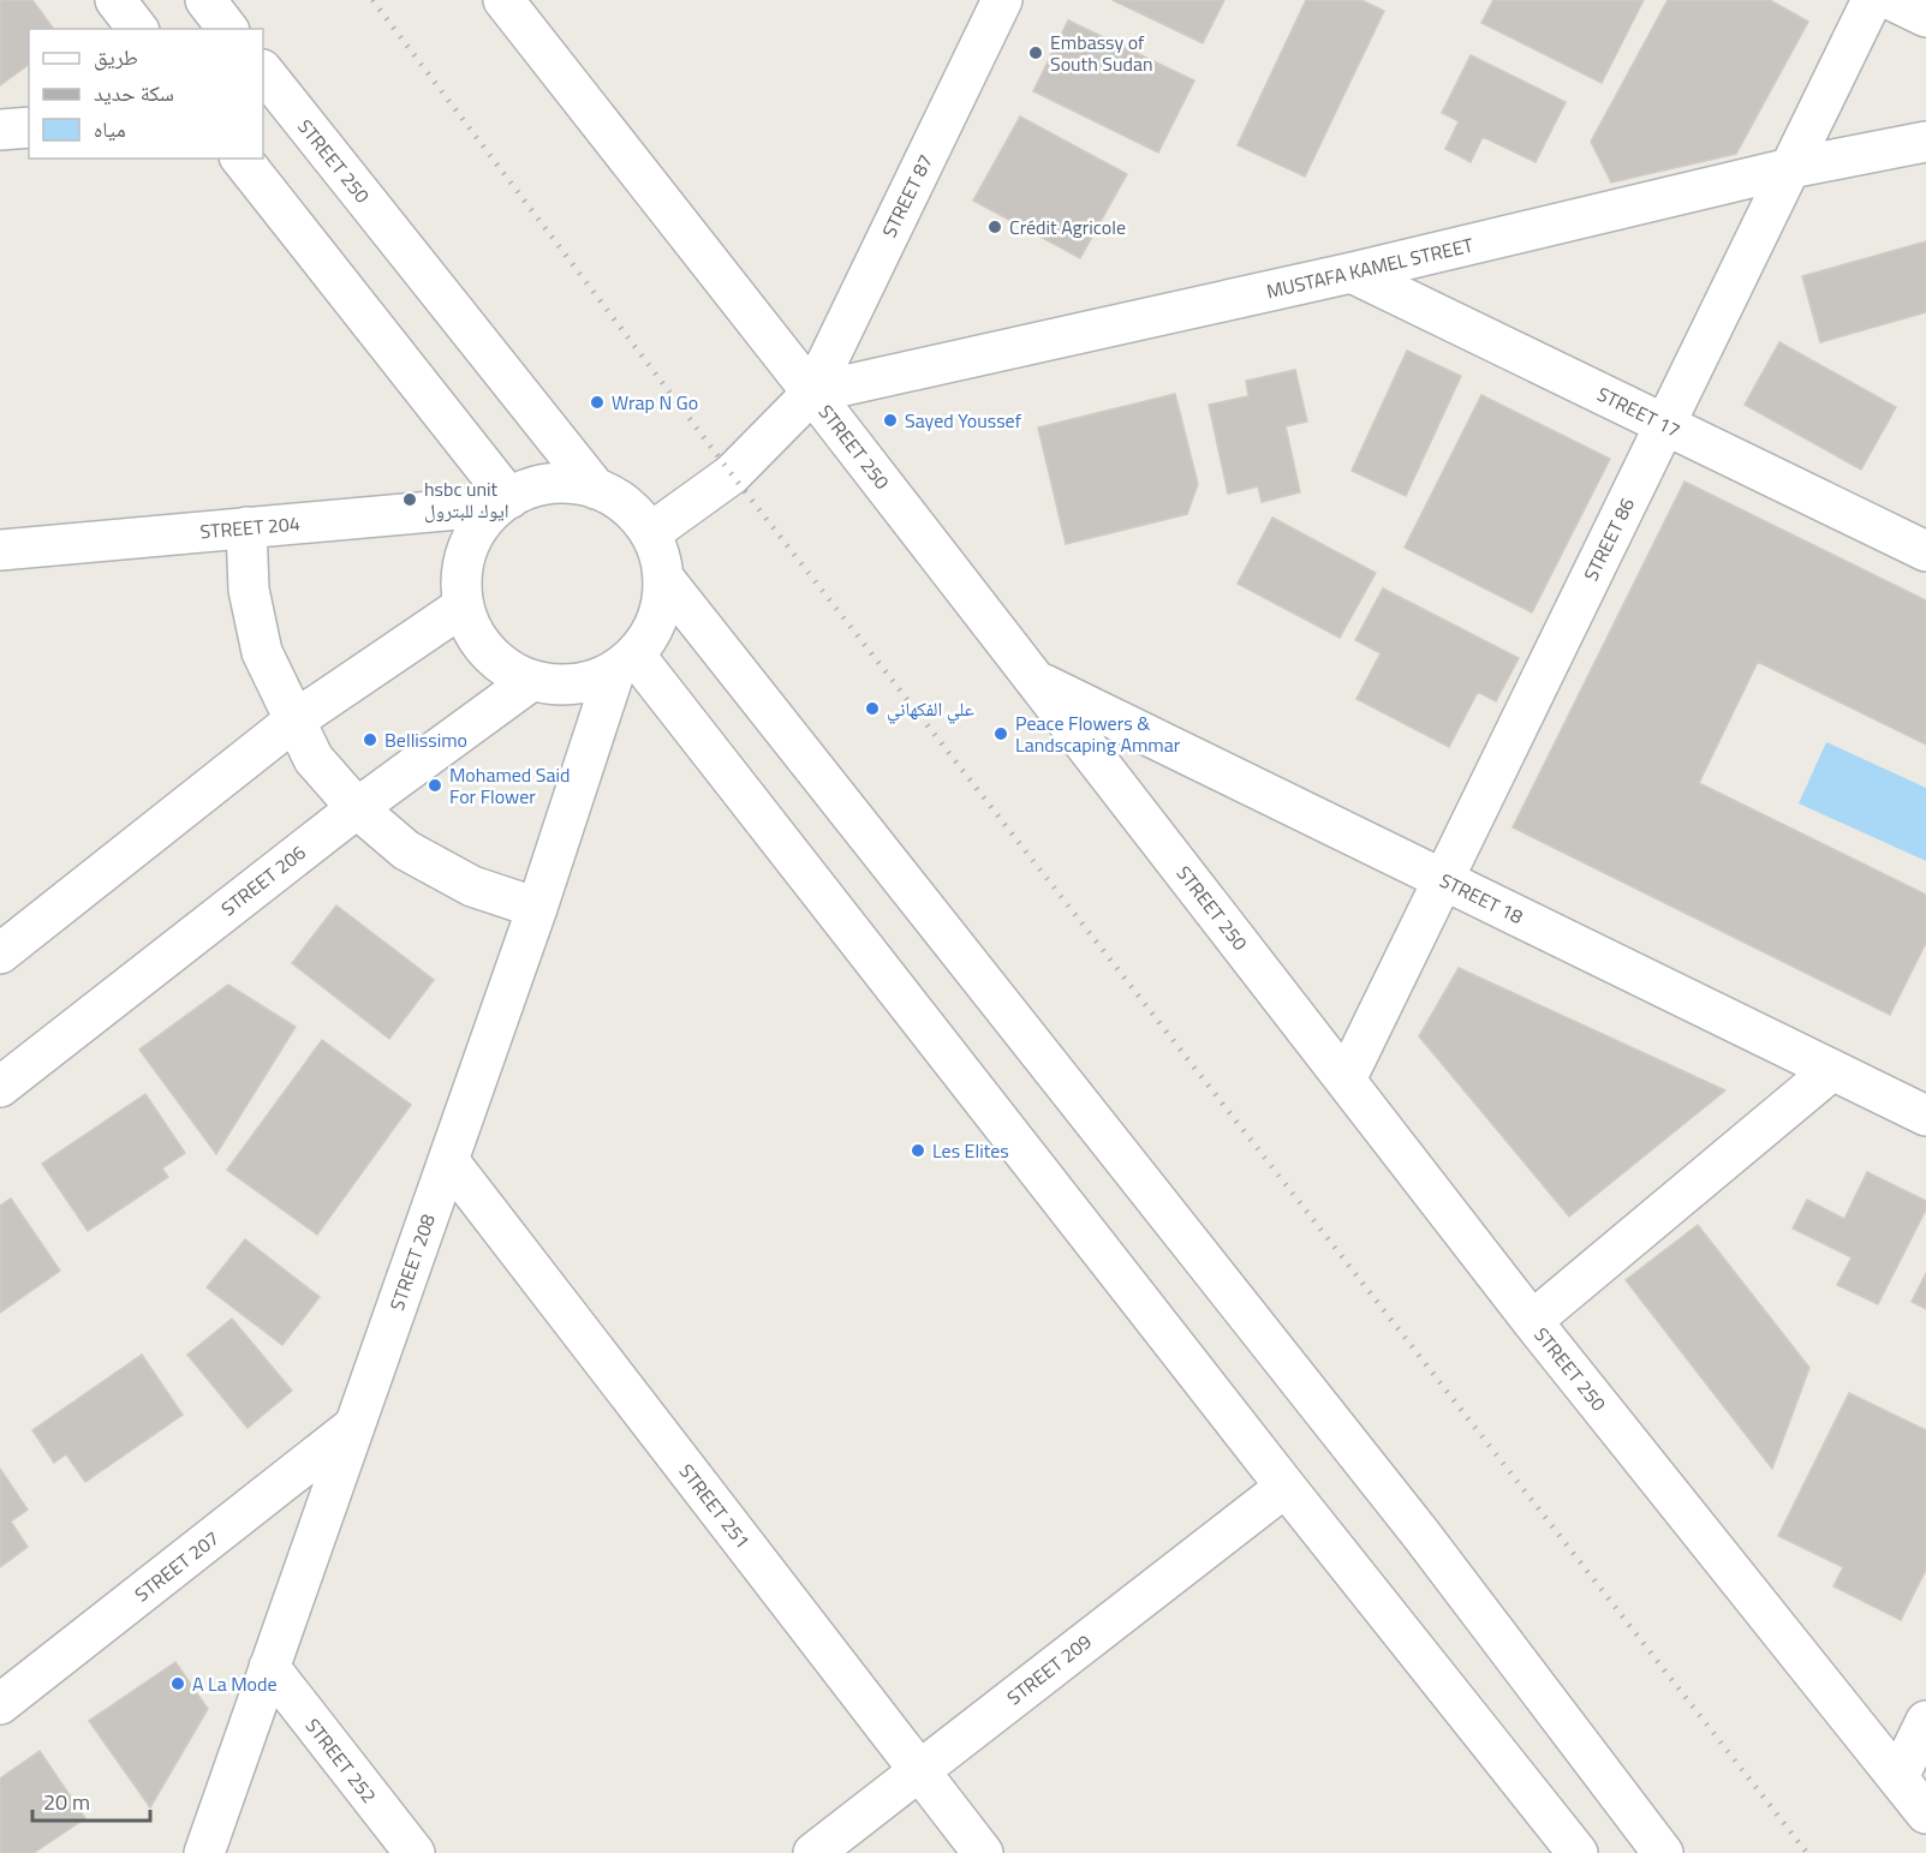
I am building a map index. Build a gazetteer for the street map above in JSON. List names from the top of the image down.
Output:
{
  "streets": {
    "street": [
      "STREET 250",
      "STREET 87",
      "MUSTAFA KAMEL STREET",
      "STREET 17",
      "STREET 204",
      "STREET 86",
      "STREET 206",
      "STREET 18",
      "STREET 208",
      "STREET 251",
      "STREET 207",
      "STREET 209",
      "STREET 252"
    ]
  },
  "crossings": [
    ["STREET 250", "STREET 87"],
    ["STREET 250", "MUSTAFA KAMEL STREET"],
    ["STREET 250", "STREET 204"],
    ["STREET 250", "STREET 86"],
    ["STREET 250", "STREET 206"],
    ["STREET 250", "STREET 18"],
    ["STREET 250", "STREET 208"],
    ["STREET 87", "MUSTAFA KAMEL STREET"],
    ["MUSTAFA KAMEL STREET", "STREET 17"],
    ["MUSTAFA KAMEL STREET", "STREET 86"],
    ["STREET 17", "STREET 86"],
    ["STREET 204", "STREET 206"],
    ["STREET 204", "STREET 208"],
    ["STREET 86", "STREET 18"],
    ["STREET 206", "STREET 208"],
    ["STREET 208", "STREET 251"],
    ["STREET 208", "STREET 207"],
    ["STREET 208", "STREET 252"],
    ["STREET 251", "STREET 209"]
  ],
  "places": [
    "Embassy of South Sudan",
    "Crédit Agricole",
    "Wrap N Go",
    "Sayed Youssef",
    "hsbc unit ايوك للبترول",
    "علي الفكهاني",
    "Peace Flowers & Landscaping Ammar",
    "Bellissimo",
    "Mohamed Said For Flower",
    "Les Elites",
    "A La Mode"
  ],
  "legend": ["طريق", "سكة حديد", "مياه"],
  "scale_bar": "20 m"
}
